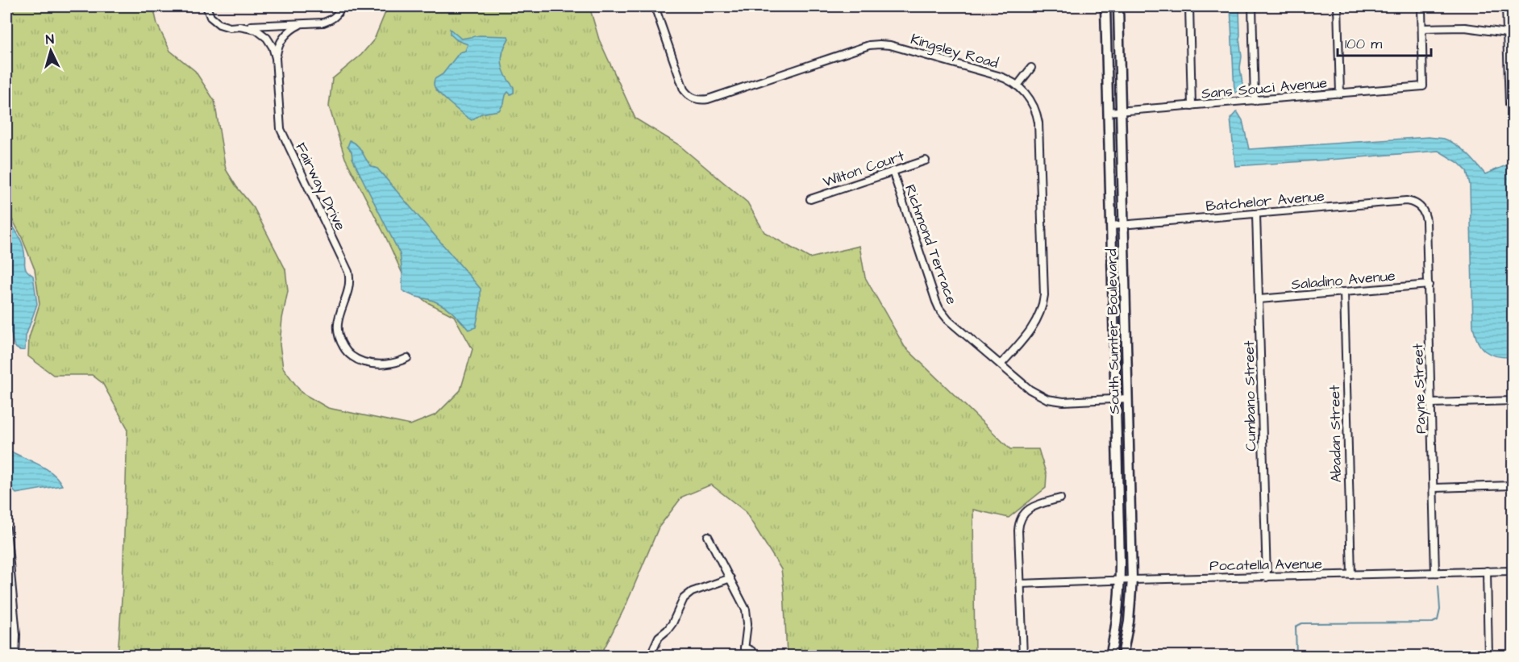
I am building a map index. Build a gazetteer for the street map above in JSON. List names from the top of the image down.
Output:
{
  "streets": {
    "main road": ["South Sumter Boulevard"],
    "street": [
      "Kingsley Road",
      "Sans Souci Avenue",
      "Wilton Court",
      "Fairway Drive",
      "Batchelor Avenue",
      "Richmond Terrace",
      "Saladino Avenue",
      "Payne Street",
      "Cumbano Street",
      "Abadan Street",
      "Pocatella Avenue"
    ]
  },
  "crossings": [
    ["Kingsley Road", "Richmond Terrace"],
    ["Sans Souci Avenue", "South Sumter Boulevard"],
    ["Wilton Court", "Richmond Terrace"],
    ["Batchelor Avenue", "South Sumter Boulevard"],
    ["Batchelor Avenue", "Payne Street"],
    ["Batchelor Avenue", "Cumbano Street"],
    ["Richmond Terrace", "South Sumter Boulevard"],
    ["Saladino Avenue", "Payne Street"],
    ["Saladino Avenue", "Cumbano Street"],
    ["Saladino Avenue", "Abadan Street"],
    ["South Sumter Boulevard", "Pocatella Avenue"],
    ["Payne Street", "Pocatella Avenue"],
    ["Cumbano Street", "Pocatella Avenue"],
    ["Abadan Street", "Pocatella Avenue"]
  ],
  "scale_bar": "100 m",
  "north": "top"
}
